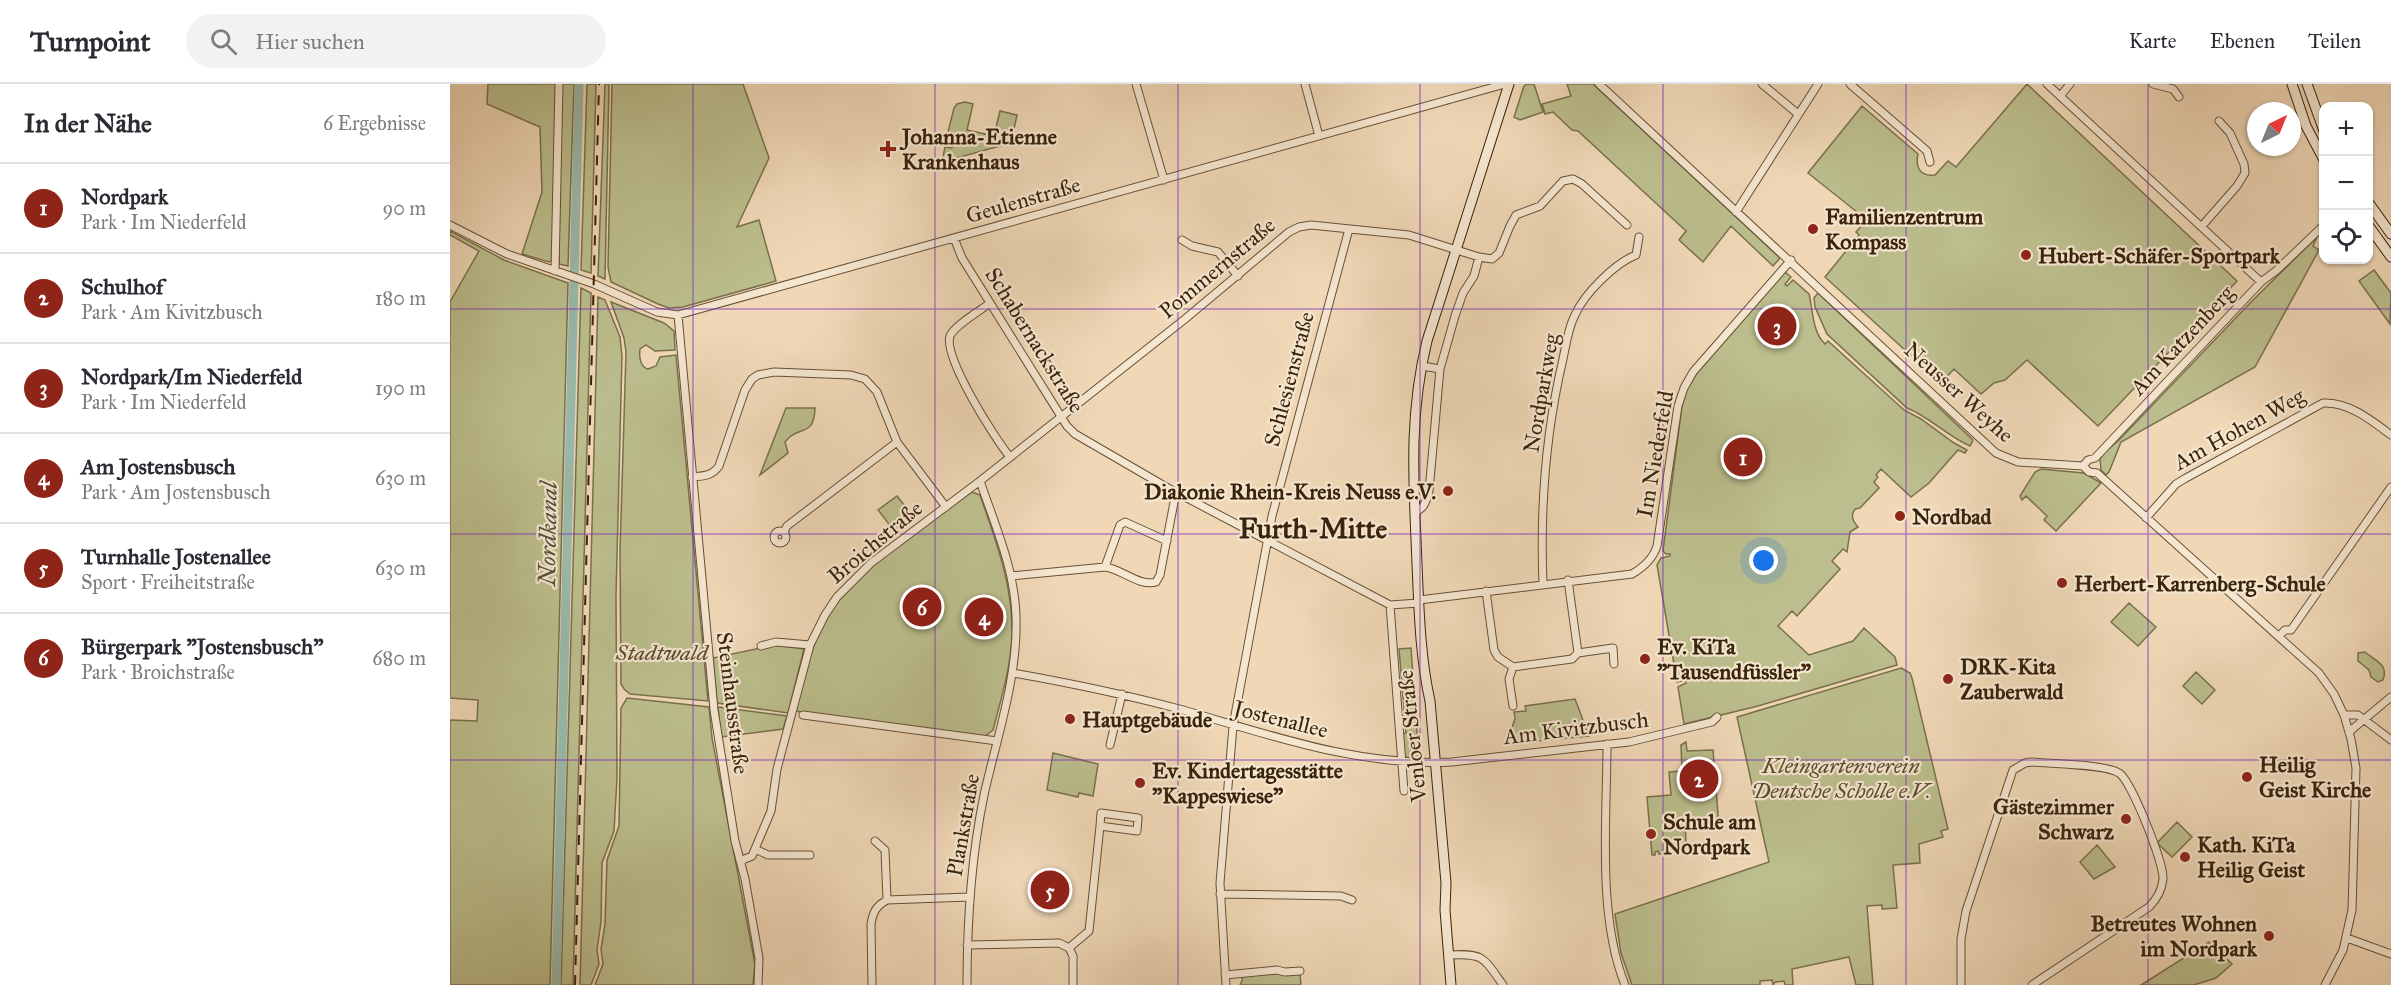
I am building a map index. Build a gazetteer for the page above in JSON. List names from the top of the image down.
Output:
{
  "streets": {
    "main road": ["Venloer Straße"],
    "street": [
      "Geulenstraße",
      "Pommernstraße",
      "Schabernackstraße",
      "Am Katzenberg",
      "Schlesienstraße",
      "Neusser Weyhe",
      "Nordparkweg",
      "Am Hohen Weg",
      "Im Niederfeld",
      "Broichstraße",
      "Steinhausstraße",
      "Jostenallee",
      "Am Kivitzbusch",
      "Plankstraße"
    ]
  },
  "crossings": [
    ["Geulenstraße", "Schabernackstraße"],
    ["Geulenstraße", "Steinhausstraße"],
    ["Geulenstraße", "Venloer Straße"],
    ["Pommernstraße", "Schabernackstraße"],
    ["Pommernstraße", "Schlesienstraße"],
    ["Pommernstraße", "Broichstraße"],
    ["Pommernstraße", "Venloer Straße"],
    ["Schabernackstraße", "Schlesienstraße"],
    ["Schabernackstraße", "Broichstraße"],
    ["Schabernackstraße", "Venloer Straße"],
    ["Am Katzenberg", "Neusser Weyhe"],
    ["Schlesienstraße", "Jostenallee"],
    ["Neusser Weyhe", "Am Hohen Weg"],
    ["Neusser Weyhe", "Im Niederfeld"],
    ["Broichstraße", "Steinhausstraße"],
    ["Broichstraße", "Plankstraße"],
    ["Jostenallee", "Am Kivitzbusch"],
    ["Jostenallee", "Venloer Straße"],
    ["Jostenallee", "Plankstraße"],
    ["Am Kivitzbusch", "Venloer Straße"]
  ],
  "districts": ["Furth-Mitte"],
  "water": ["Nordkanal"],
  "parks": ["Stadtwald", "Kleingartenverein Deutsche Scholle e.V."],
  "places": {
    "health": ["Johanna-Etienne Krankenhaus"],
    "other": [
      "Familienzentrum Kompass",
      "Hubert-Schäfer-Sportpark",
      "Diakonie Rhein-Kreis Neuss e.V.",
      "Nordbad",
      "Herbert-Karrenberg-Schule",
      "Ev. KiTa \"Tausendfüssler\"",
      "DRK-Kita Zauberwald",
      "Hauptgebäude",
      "Heilig Geist Kirche",
      "Ev. Kindertagesstätte \"Kappeswiese\"",
      "Gästezimmer Schwarz",
      "Schule am Nordpark",
      "Kath. KiTa Heilig Geist",
      "Betreutes Wohnen im Nordpark"
    ]
  },
  "north": "top right",
  "page": {
    "header": "Turnpoint",
    "search": "Hier suchen",
    "nav": ["Karte", "Ebenen", "Teilen"],
    "heading": ["In der Nähe", "6 Ergebnisse"],
    "map_buttons": ["+", "−"],
    "list": [
      {
        "mark": "1",
        "name": "Nordpark",
        "note": "Park · Im Niederfeld",
        "value": "90 m"
      },
      {
        "mark": "2",
        "name": "Schulhof",
        "note": "Park · Am Kivitzbusch",
        "value": "180 m"
      },
      {
        "mark": "3",
        "name": "Nordpark/Im Niederfeld",
        "note": "Park · Im Niederfeld",
        "value": "190 m"
      },
      {
        "mark": "4",
        "name": "Am Jostensbusch",
        "note": "Park · Am Jostensbusch",
        "value": "630 m"
      },
      {
        "mark": "5",
        "name": "Turnhalle Jostenallee",
        "note": "Sport · Freiheitstraße",
        "value": "630 m"
      },
      {
        "mark": "6",
        "name": "Bürgerpark \"Jostensbusch\"",
        "note": "Park · Broichstraße",
        "value": "680 m"
      }
    ],
    "pins": [
      "3",
      "1",
      "6",
      "4",
      "2",
      "5"
    ]
  }
}
